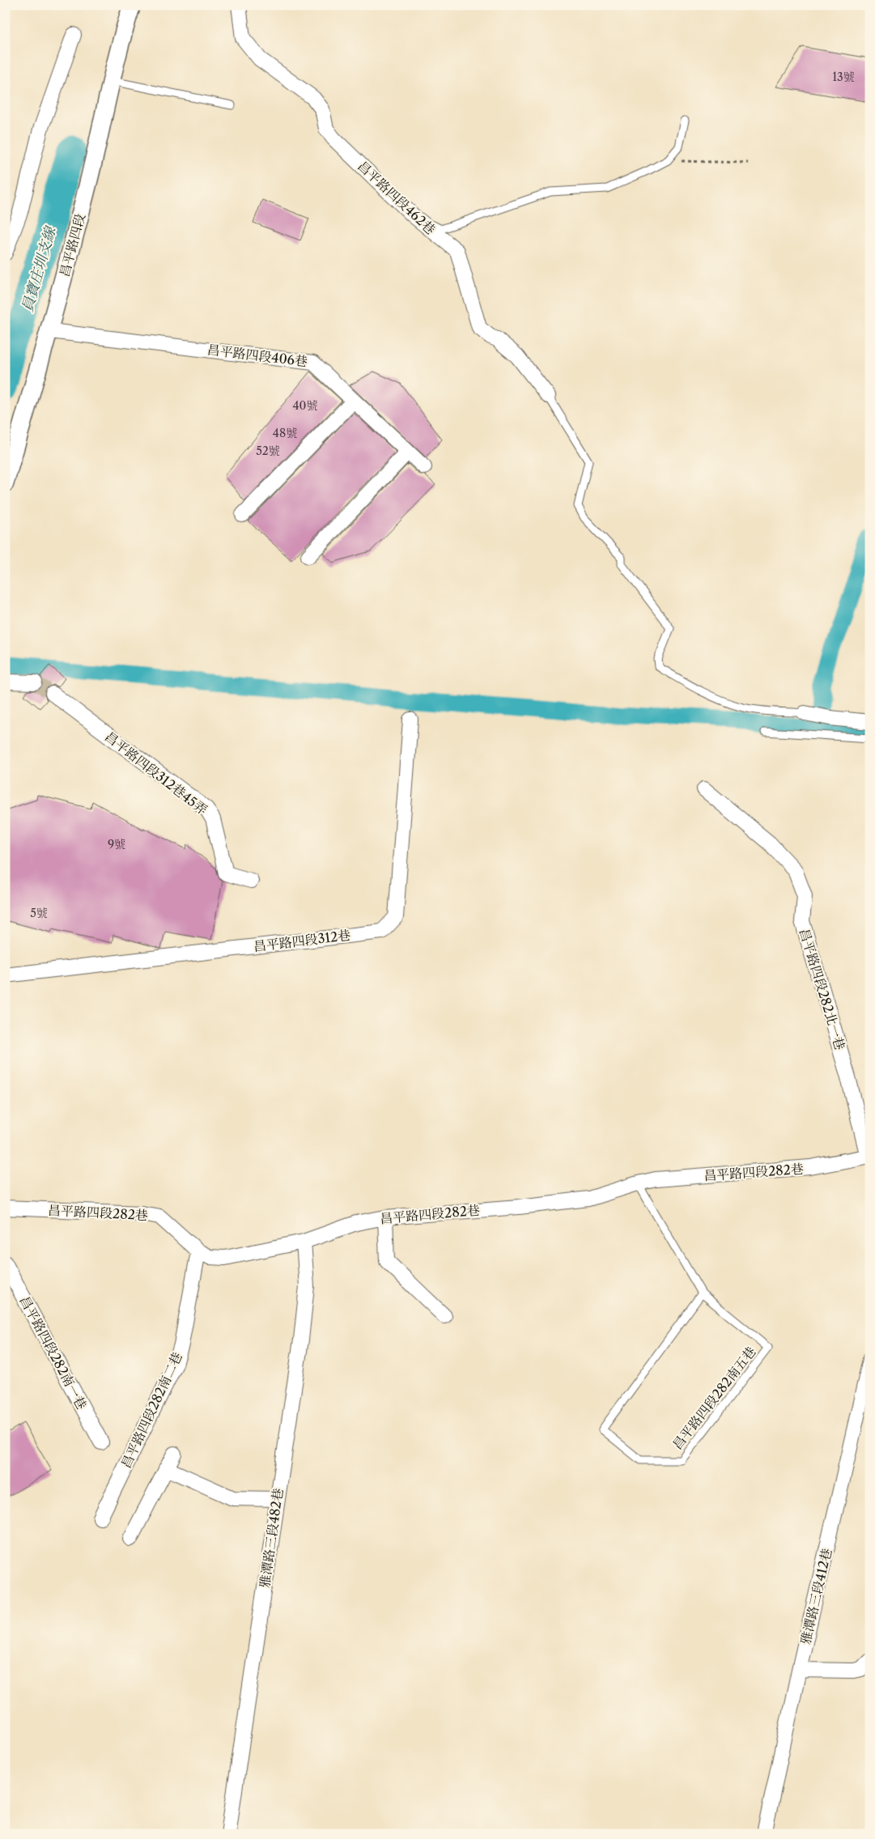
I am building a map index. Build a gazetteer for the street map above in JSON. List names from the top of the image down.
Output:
{
  "streets": {
    "street": [
      "昌平路四段462巷",
      "昌平路四段",
      "昌平路四段406巷",
      "昌平路四段312巷45弄",
      "昌平路四段312巷",
      "昌平路四段282北一巷",
      "昌平路四段282巷",
      "昌平路四段282南一巷",
      "昌平路四段282南二巷",
      "雅潭路三段482巷",
      "雅潭路三段412巷"
    ],
    "lane": ["昌平路四段282南五巷"]
  },
  "crossings": [
    ["昌平路四段", "昌平路四段406巷"],
    ["昌平路四段282北一巷", "昌平路四段282巷"],
    ["昌平路四段282巷", "昌平路四段282南五巷"],
    ["昌平路四段282巷", "昌平路四段282南二巷"],
    ["昌平路四段282巷", "雅潭路三段482巷"]
  ],
  "water": ["員寶庄圳支線"],
  "house_numbers": [
    "13號",
    "40號",
    "48號",
    "52號",
    "9號",
    "5號"
  ]
}
